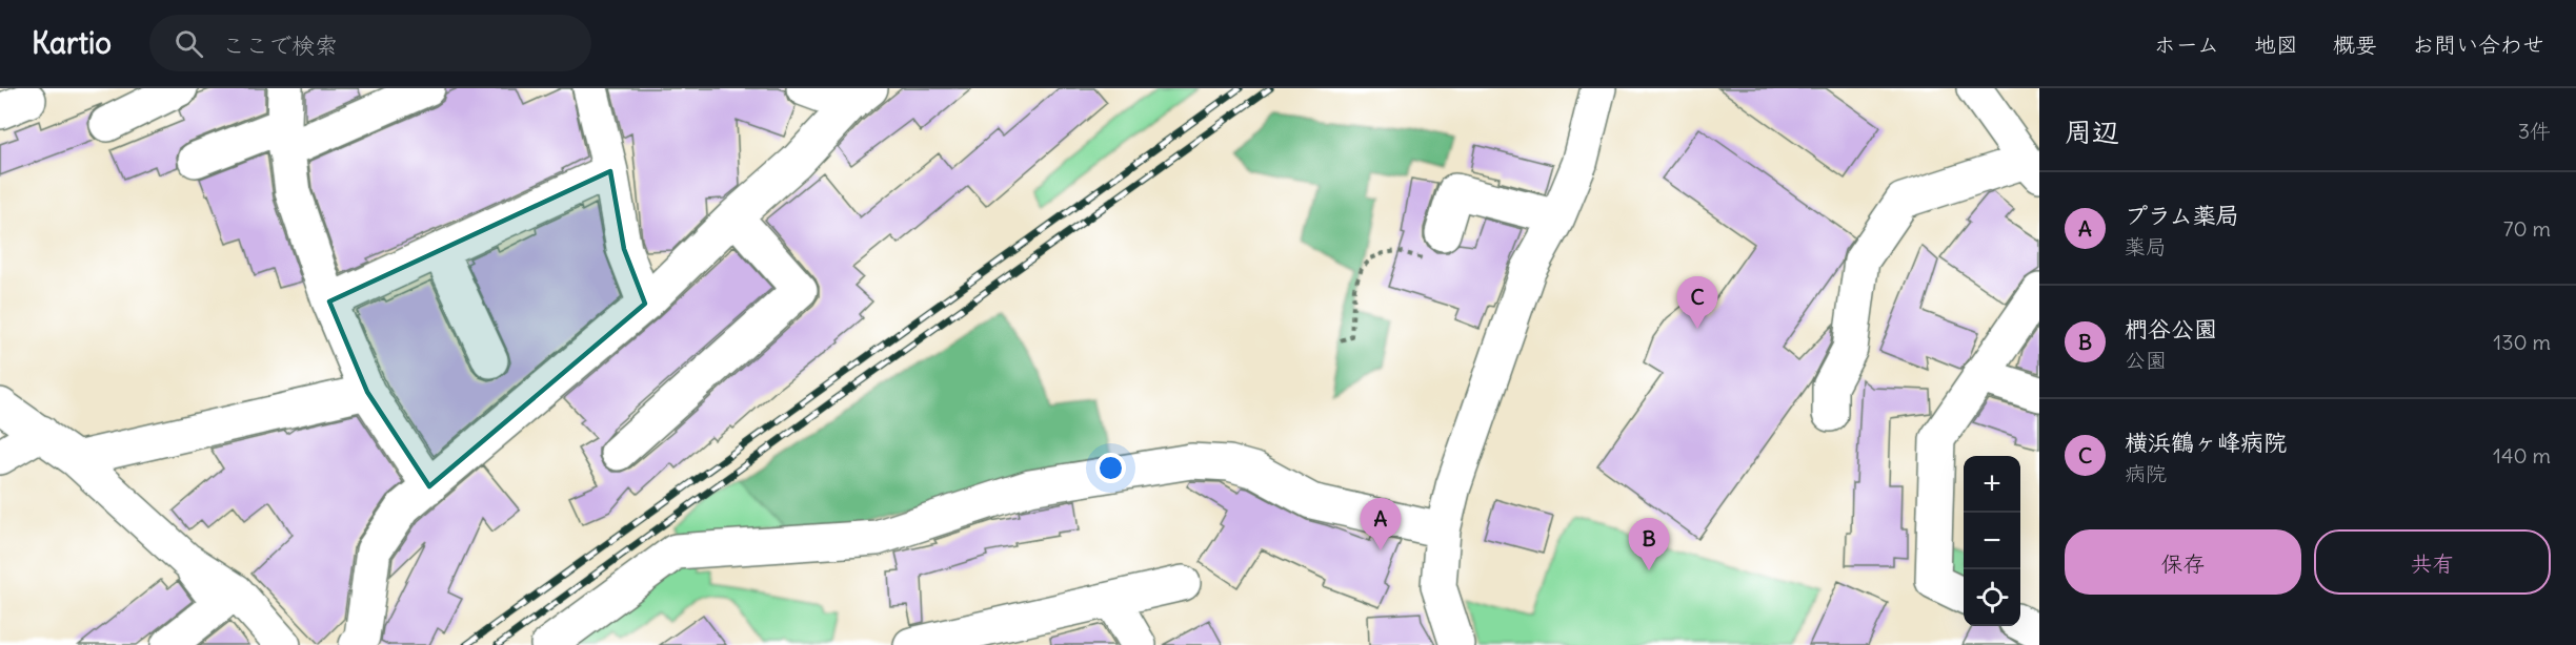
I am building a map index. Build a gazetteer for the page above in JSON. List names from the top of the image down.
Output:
{
  "page": {
    "header": "Kartio",
    "search": "ここで検索",
    "nav": [
      "ホーム",
      "地図",
      "概要",
      "お問い合わせ"
    ],
    "heading": ["周辺", "3件"],
    "list": [
      {
        "mark": "A",
        "name": "プラム薬局",
        "note": "薬局",
        "value": "70 m"
      },
      {
        "mark": "B",
        "name": "椚谷公園",
        "note": "公園",
        "value": "130 m"
      },
      {
        "mark": "C",
        "name": "横浜鶴ヶ峰病院",
        "note": "病院",
        "value": "140 m"
      }
    ],
    "pins": ["C", "A", "B"],
    "map_buttons": ["+", "−"],
    "buttons": ["保存", "共有"]
  }
}
